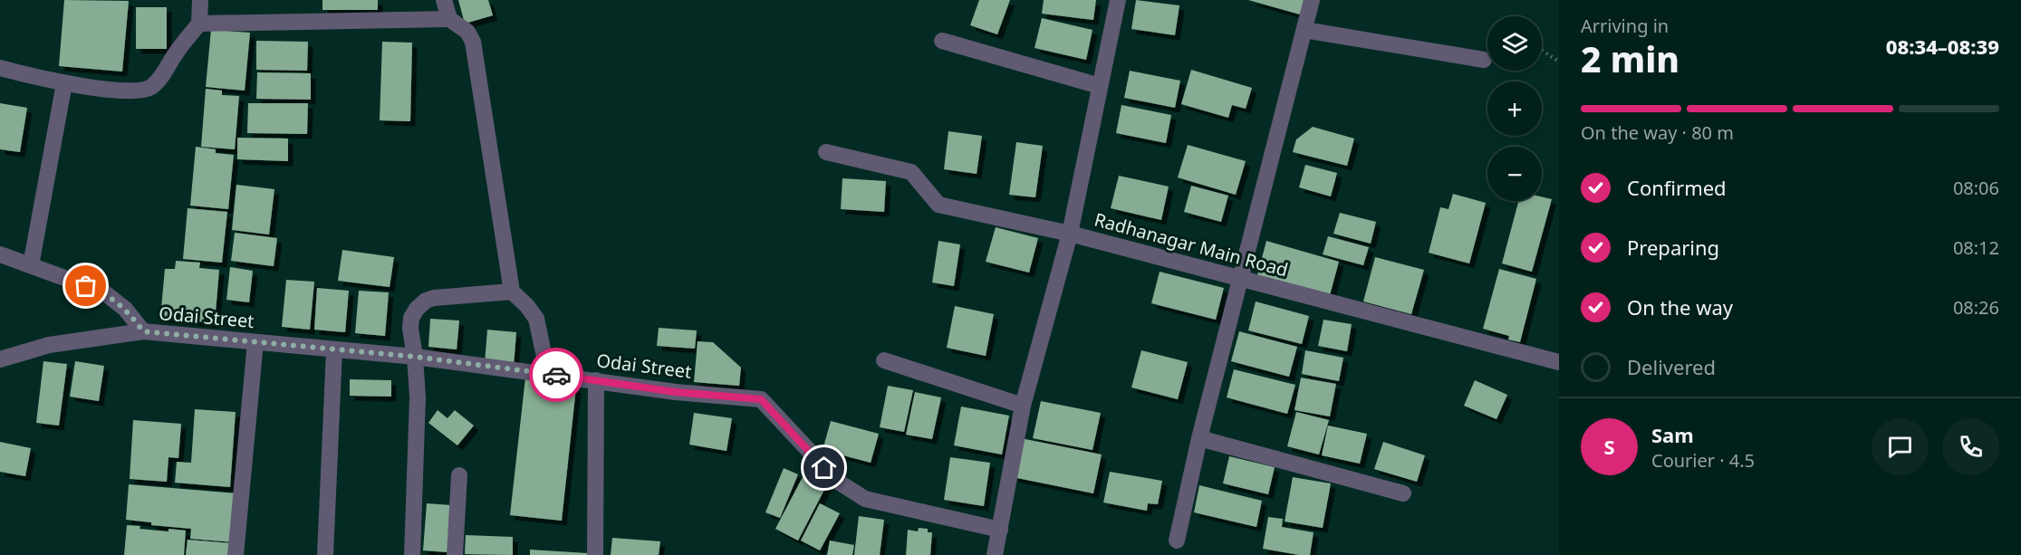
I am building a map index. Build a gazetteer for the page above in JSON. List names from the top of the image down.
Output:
{
  "streets": {
    "street": ["Radhanagar Main Road", "Odai Street"]
  },
  "crossings": [
    ["Radhanagar Main Road", "Odai Street"]
  ],
  "page": {
    "heading": ["2 min", "Arriving in", "08:34–08:39"],
    "panel": ["Sam", "Courier · 4.5"],
    "map_buttons": ["+", "−"],
    "bar": "On the way · 80 m",
    "list": [
      ["Confirmed", "08:06"],
      ["Preparing", "08:12"],
      ["On the way", "08:26"],
      "Delivered"
    ],
    "round": "S"
  }
}
